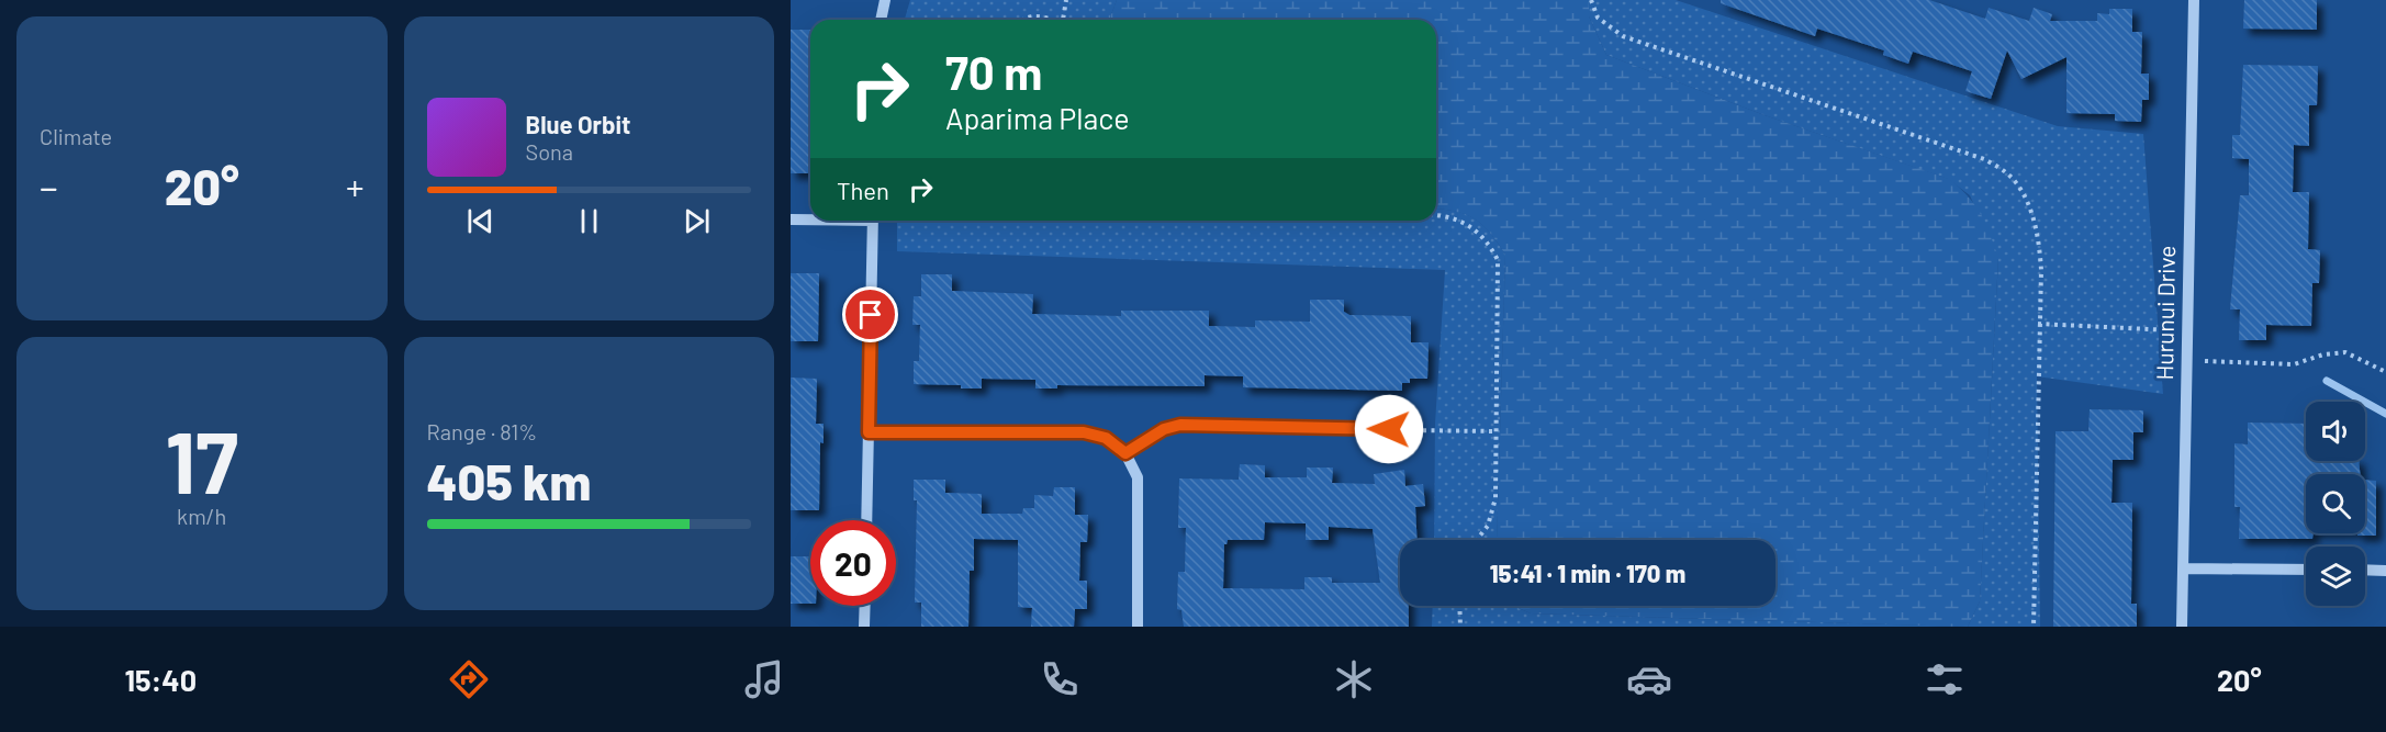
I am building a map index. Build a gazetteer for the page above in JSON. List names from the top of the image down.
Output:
{
  "streets": {
    "street": ["Hurunui Drive"]
  },
  "page": {
    "tile": [
      "Climate",
      ["17", "km/h"],
      ["Range · 81%", "405 km"]
    ],
    "turn": ["70 m", "Aparima Place"],
    "song": ["Blue Orbit", "Sona"],
    "then": "Then",
    "heat": ["−", "20°", "+"],
    "limit": "20",
    "trip": "15:41 · 1 min · 170 m",
    "tabs": ["15:40", "20°"]
  }
}
